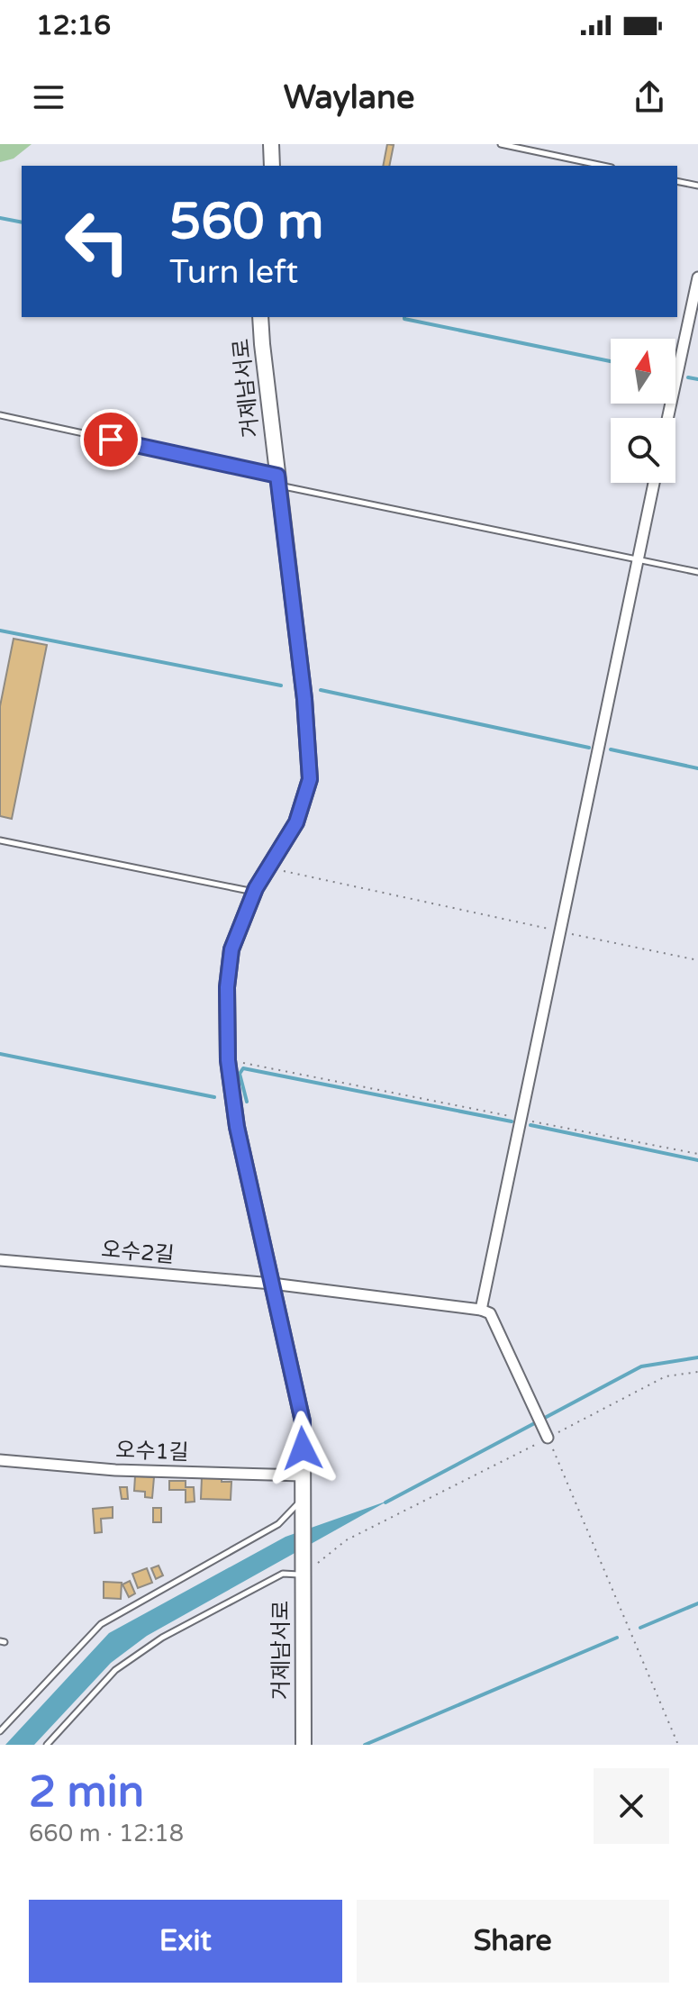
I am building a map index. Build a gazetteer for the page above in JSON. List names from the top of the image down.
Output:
{
  "streets": {
    "main road": ["거제남서로"],
    "street": ["오수2길", "오수1길"]
  },
  "crossings": [
    ["거제남서로", "오수2길"],
    ["거제남서로", "오수1길"]
  ],
  "north": "top",
  "page": {
    "status": "12:16",
    "header": "Waylane",
    "turn": ["560 m", "Turn left"],
    "heading": ["2 min", "660 m · 12:18"],
    "buttons": ["Exit", "Share"]
  }
}
